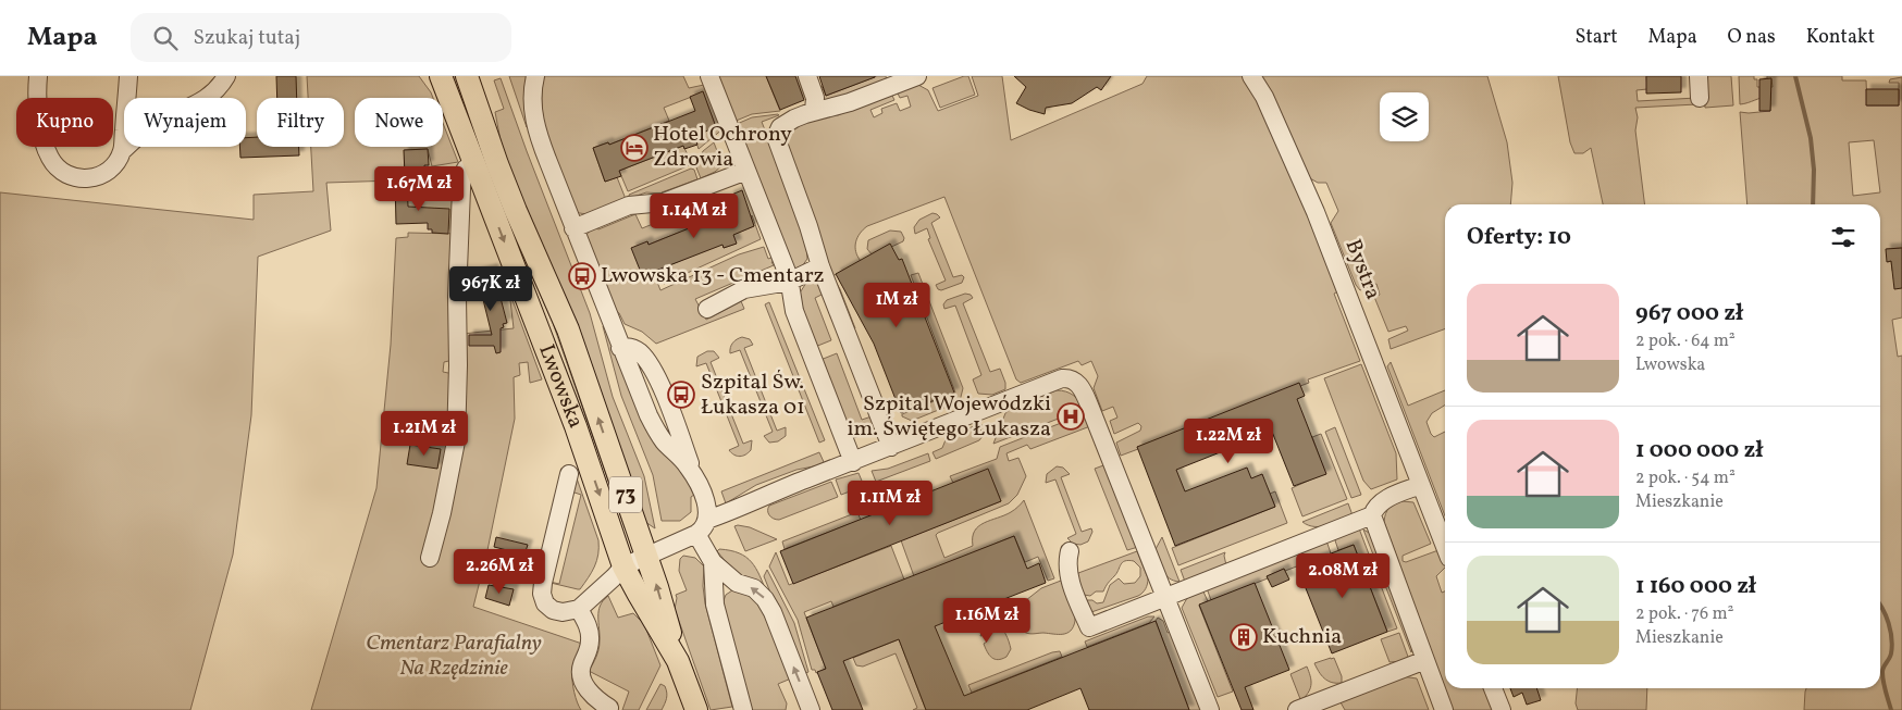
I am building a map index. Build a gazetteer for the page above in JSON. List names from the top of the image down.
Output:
{
  "streets": {
    "main road": ["Lwowska", "73"],
    "street": ["Bystra"]
  },
  "parks": ["Cmentarz Parafialny Na Rzędzinie"],
  "places": {
    "hotel": ["Hotel Ochrony Zdrowia"],
    "bus stop": ["Lwowska 13 - Cmentarz", "Szpital Św. Łukasza 01"],
    "hospital": ["Szpital Wojewódzki im. Świętego Łukasza"],
    "building": ["Kuchnia"]
  },
  "page": {
    "header": "Mapa",
    "search": "Szukaj tutaj",
    "nav": [
      "Start",
      "Mapa",
      "O nas",
      "Kontakt"
    ],
    "chip": [
      "Kupno",
      "Wynajem",
      "Filtry",
      "Nowe"
    ],
    "price": [
      "1.67M zł",
      "1.14M zł",
      "967K zł",
      "1M zł",
      "1.21M zł",
      "1.22M zł",
      "1.11M zł",
      "2.26M zł",
      "2.08M zł",
      "1.16M zł"
    ],
    "heading": "Oferty: 10",
    "list": [
      {
        "name": "967 000 zł",
        "note": "2 pok. · 64 m² · Lwowska"
      },
      {
        "name": "1 000 000 zł",
        "note": "2 pok. · 54 m² · Mieszkanie"
      },
      {
        "name": "1 160 000 zł",
        "note": "2 pok. · 76 m² · Mieszkanie"
      }
    ]
  }
}
